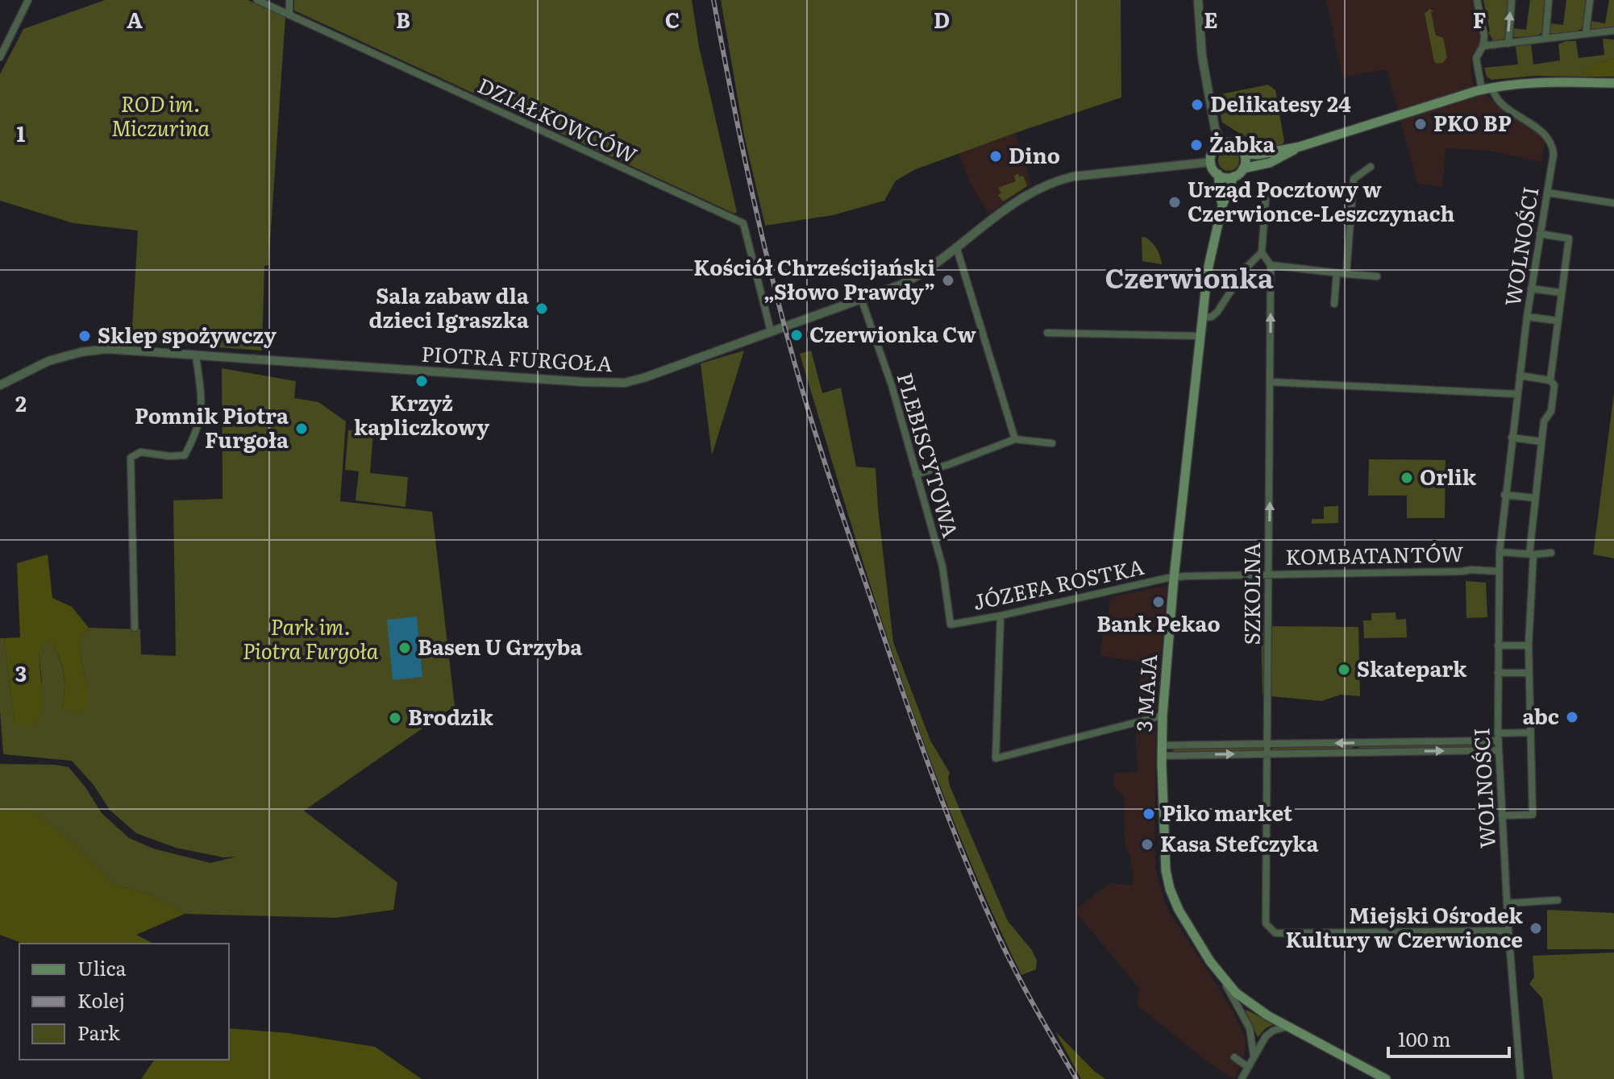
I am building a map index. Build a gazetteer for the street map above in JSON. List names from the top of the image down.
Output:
{
  "streets": {
    "main road": ["3 MAJA"],
    "street": [
      "DZIAŁKOWCÓW",
      "WOLNOŚCI",
      "PIOTRA FURGOŁA",
      "PLEBISCYTOWA",
      "KOMBATANTÓW",
      "JÓZEFA ROSTKA",
      "SZKOLNA"
    ]
  },
  "crossings": [
    ["DZIAŁKOWCÓW", "PIOTRA FURGOŁA"],
    ["WOLNOŚCI", "KOMBATANTÓW"],
    ["WOLNOŚCI", "SZKOLNA"],
    ["PIOTRA FURGOŁA", "PLEBISCYTOWA"],
    ["PIOTRA FURGOŁA", "3 MAJA"],
    ["PLEBISCYTOWA", "JÓZEFA ROSTKA"],
    ["KOMBATANTÓW", "JÓZEFA ROSTKA"],
    ["KOMBATANTÓW", "SZKOLNA"],
    ["KOMBATANTÓW", "3 MAJA"],
    ["JÓZEFA ROSTKA", "3 MAJA"]
  ],
  "districts": ["Czerwionka"],
  "parks": ["ROD im. Miczurina", "Park im. Piotra Furgoła"],
  "places": [
    "Delikatesy 24",
    "PKO BP",
    "Żabka",
    "Dino",
    "Urząd Pocztowy w Czerwionce-Leszczynach",
    "Kościół Chrześcijański „Słowo Prawdy”",
    "Sala zabaw dla dzieci Igraszka",
    "Czerwionka Cw",
    "Sklep spożywczy",
    "Krzyż kapliczkowy",
    "Pomnik Piotra Furgoła",
    "Orlik",
    "Bank Pekao",
    "Basen U Grzyba",
    "Skatepark",
    "abc",
    "Brodzik",
    "Piko market",
    "Kasa Stefczyka",
    "Miejski Ośrodek Kultury w Czerwionce"
  ],
  "legend": ["Ulica", "Kolej", "Park"],
  "scale_bar": "100 m",
  "grid": {
    "columns": [
      "A",
      "B",
      "C",
      "D",
      "E",
      "F"
    ],
    "rows": ["1", "2", "3"]
  }
}
